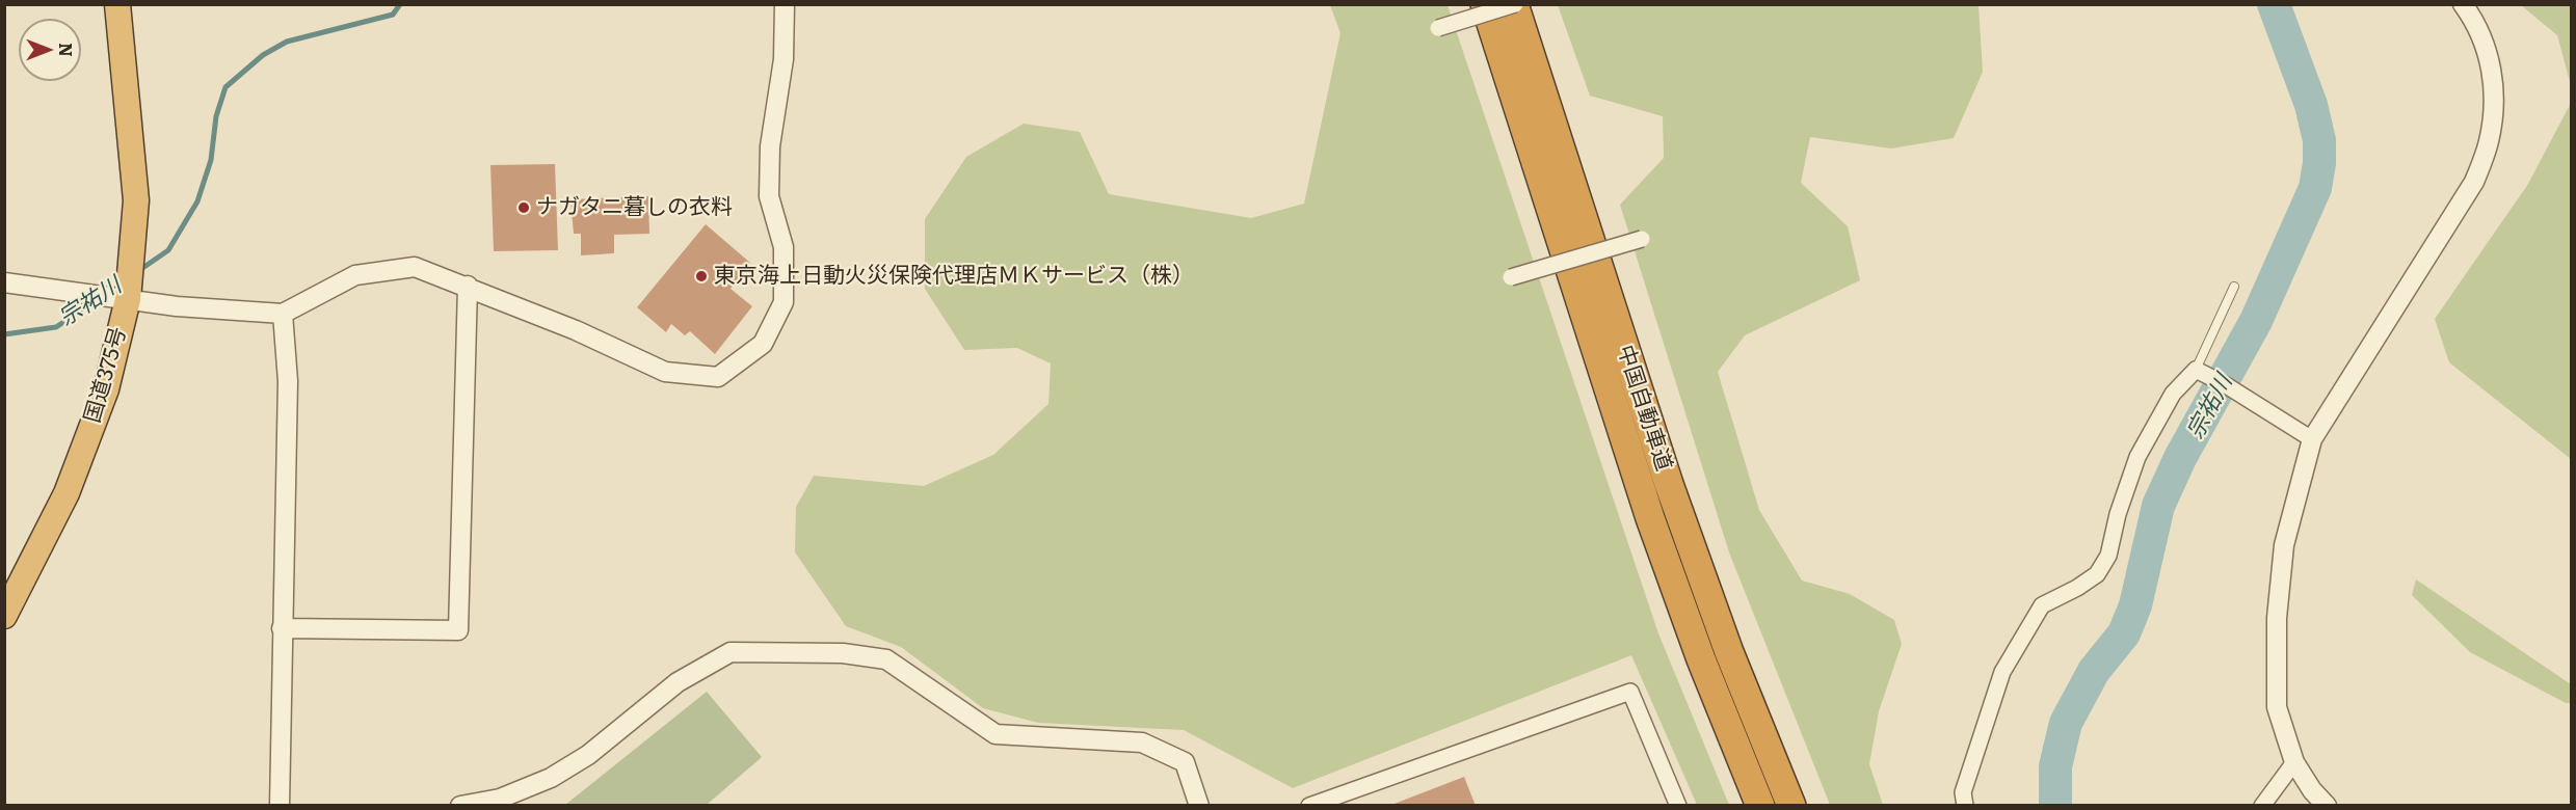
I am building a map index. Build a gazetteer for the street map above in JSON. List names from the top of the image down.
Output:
{
  "streets": {
    "highway": ["国道375号", "中国自動車道"]
  },
  "water": ["宗祐川"],
  "places": ["ナガタニ暮しの衣料", "東京海上日動火災保険代理店ＭＫサービス（株）"],
  "north": "right"
}
